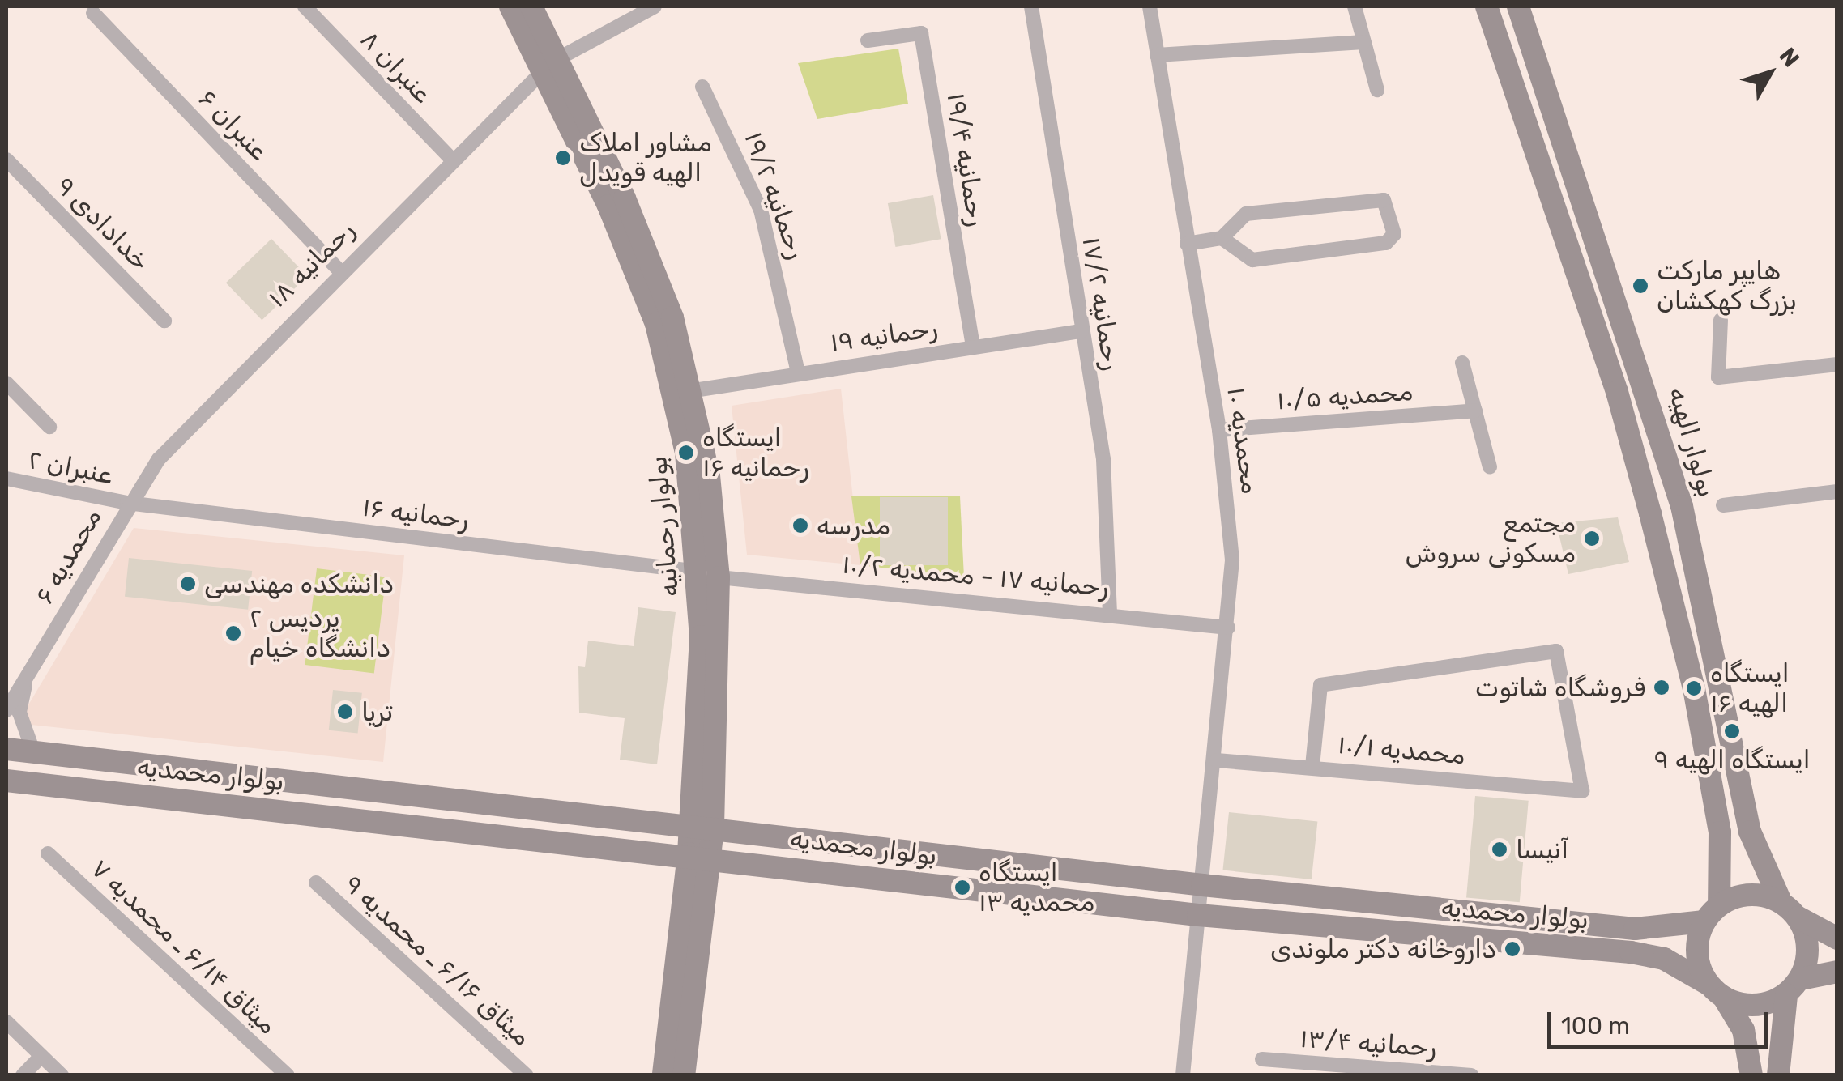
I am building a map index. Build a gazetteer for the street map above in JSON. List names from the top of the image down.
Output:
{
  "streets": {
    "main road": ["بولوار الهیه", "بولوار رحمانیه", "بولوار محمدیه"],
    "street": [
      "عنبران ۸",
      "عنبران ۶",
      "رحمانیه ۱۹/۴",
      "رحمانیه ۱۹/۲",
      "خدادادی ۹",
      "رحمانیه ۱۸",
      "رحمانیه ۱۷/۲",
      "رحمانیه ۱۹",
      "محمدیه ۱۰/۵",
      "محمدیه ۱۰",
      "عنبران ۲",
      "رحمانیه ۱۶",
      "محمدیه ۶",
      "رحمانیه ۱۷ - محمدیه ۱۰/۲",
      "محمدیه ۱۰/۱",
      "میثاق ۶/۱۴ ـ محمدیه ۷",
      "میثاق ۶/۱۶ ـ محمدیه ۹",
      "رحمانیه ۱۳/۴"
    ]
  },
  "crossings": [
    ["عنبران ۸", "رحمانیه ۱۸"],
    ["عنبران ۶", "رحمانیه ۱۸"],
    ["رحمانیه ۱۹/۴", "رحمانیه ۱۹"],
    ["رحمانیه ۱۹/۲", "رحمانیه ۱۹"],
    ["رحمانیه ۱۸", "عنبران ۲"],
    ["رحمانیه ۱۸", "رحمانیه ۱۶"],
    ["رحمانیه ۱۸", "بولوار رحمانیه"],
    ["رحمانیه ۱۸", "محمدیه ۶"],
    ["رحمانیه ۱۷/۲", "رحمانیه ۱۹"],
    ["رحمانیه ۱۷/۲", "رحمانیه ۱۷ - محمدیه ۱۰/۲"],
    ["رحمانیه ۱۹", "بولوار رحمانیه"],
    ["محمدیه ۱۰/۵", "محمدیه ۱۰"],
    ["محمدیه ۱۰", "رحمانیه ۱۷ - محمدیه ۱۰/۲"],
    ["محمدیه ۱۰", "محمدیه ۱۰/۱"],
    ["محمدیه ۱۰", "بولوار محمدیه"],
    ["بولوار الهیه", "بولوار محمدیه"],
    ["عنبران ۲", "رحمانیه ۱۶"],
    ["عنبران ۲", "محمدیه ۶"],
    ["رحمانیه ۱۶", "بولوار رحمانیه"],
    ["رحمانیه ۱۶", "محمدیه ۶"],
    ["رحمانیه ۱۶", "رحمانیه ۱۷ - محمدیه ۱۰/۲"],
    ["بولوار رحمانیه", "رحمانیه ۱۷ - محمدیه ۱۰/۲"],
    ["بولوار رحمانیه", "بولوار محمدیه"],
    ["محمدیه ۶", "بولوار محمدیه"]
  ],
  "places": [
    "مشاور املاک الهیه قویدل",
    "هایپر مارکت بزرگ کهکشان",
    "ایستگاه رحمانیه ۱۶",
    "مدرسه",
    "مجتمع مسکونی سروش",
    "دانشکده مهندسی",
    "پردیس ۲ دانشگاه خیام",
    "فروشگاه شاتوت",
    "ایستگاه الهیه ۱۶",
    "تریا",
    "ایستگاه الهیه ۹",
    "آنیسا",
    "ایستگاه محمدیه ۱۳",
    "داروخانه دکتر ملوندی"
  ],
  "scale_bar": "100 m",
  "north": "top right"
}
